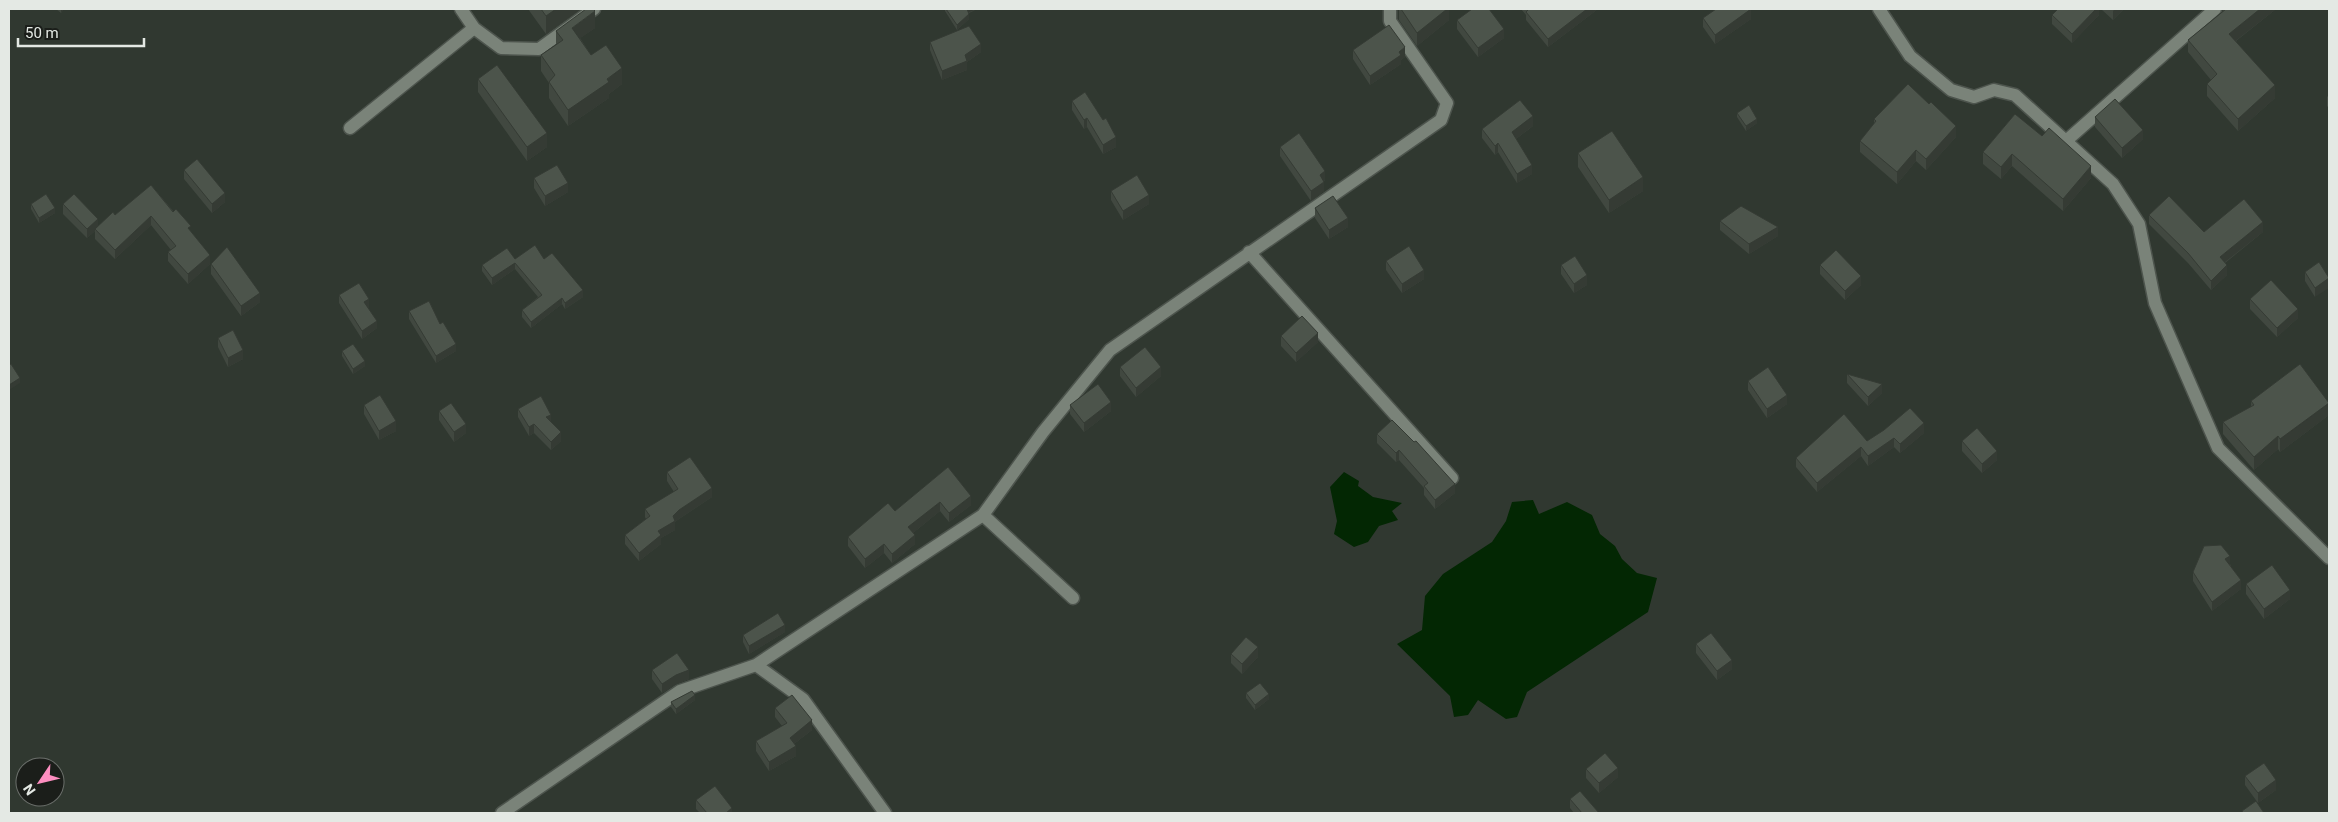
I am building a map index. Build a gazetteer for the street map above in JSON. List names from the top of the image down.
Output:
{
  "scale_bar": "50 m",
  "north": "bottom left"
}
